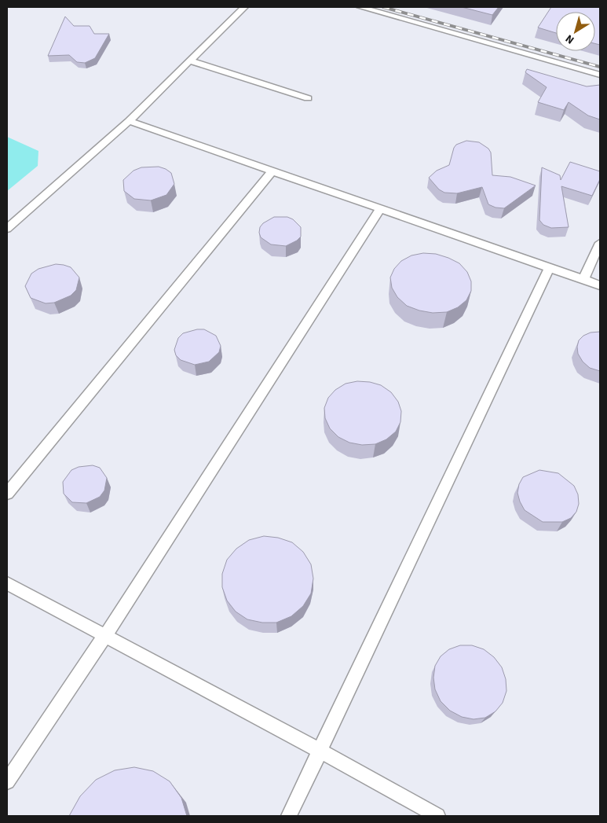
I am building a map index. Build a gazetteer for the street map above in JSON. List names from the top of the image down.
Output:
{
  "north": "bottom left"
}
